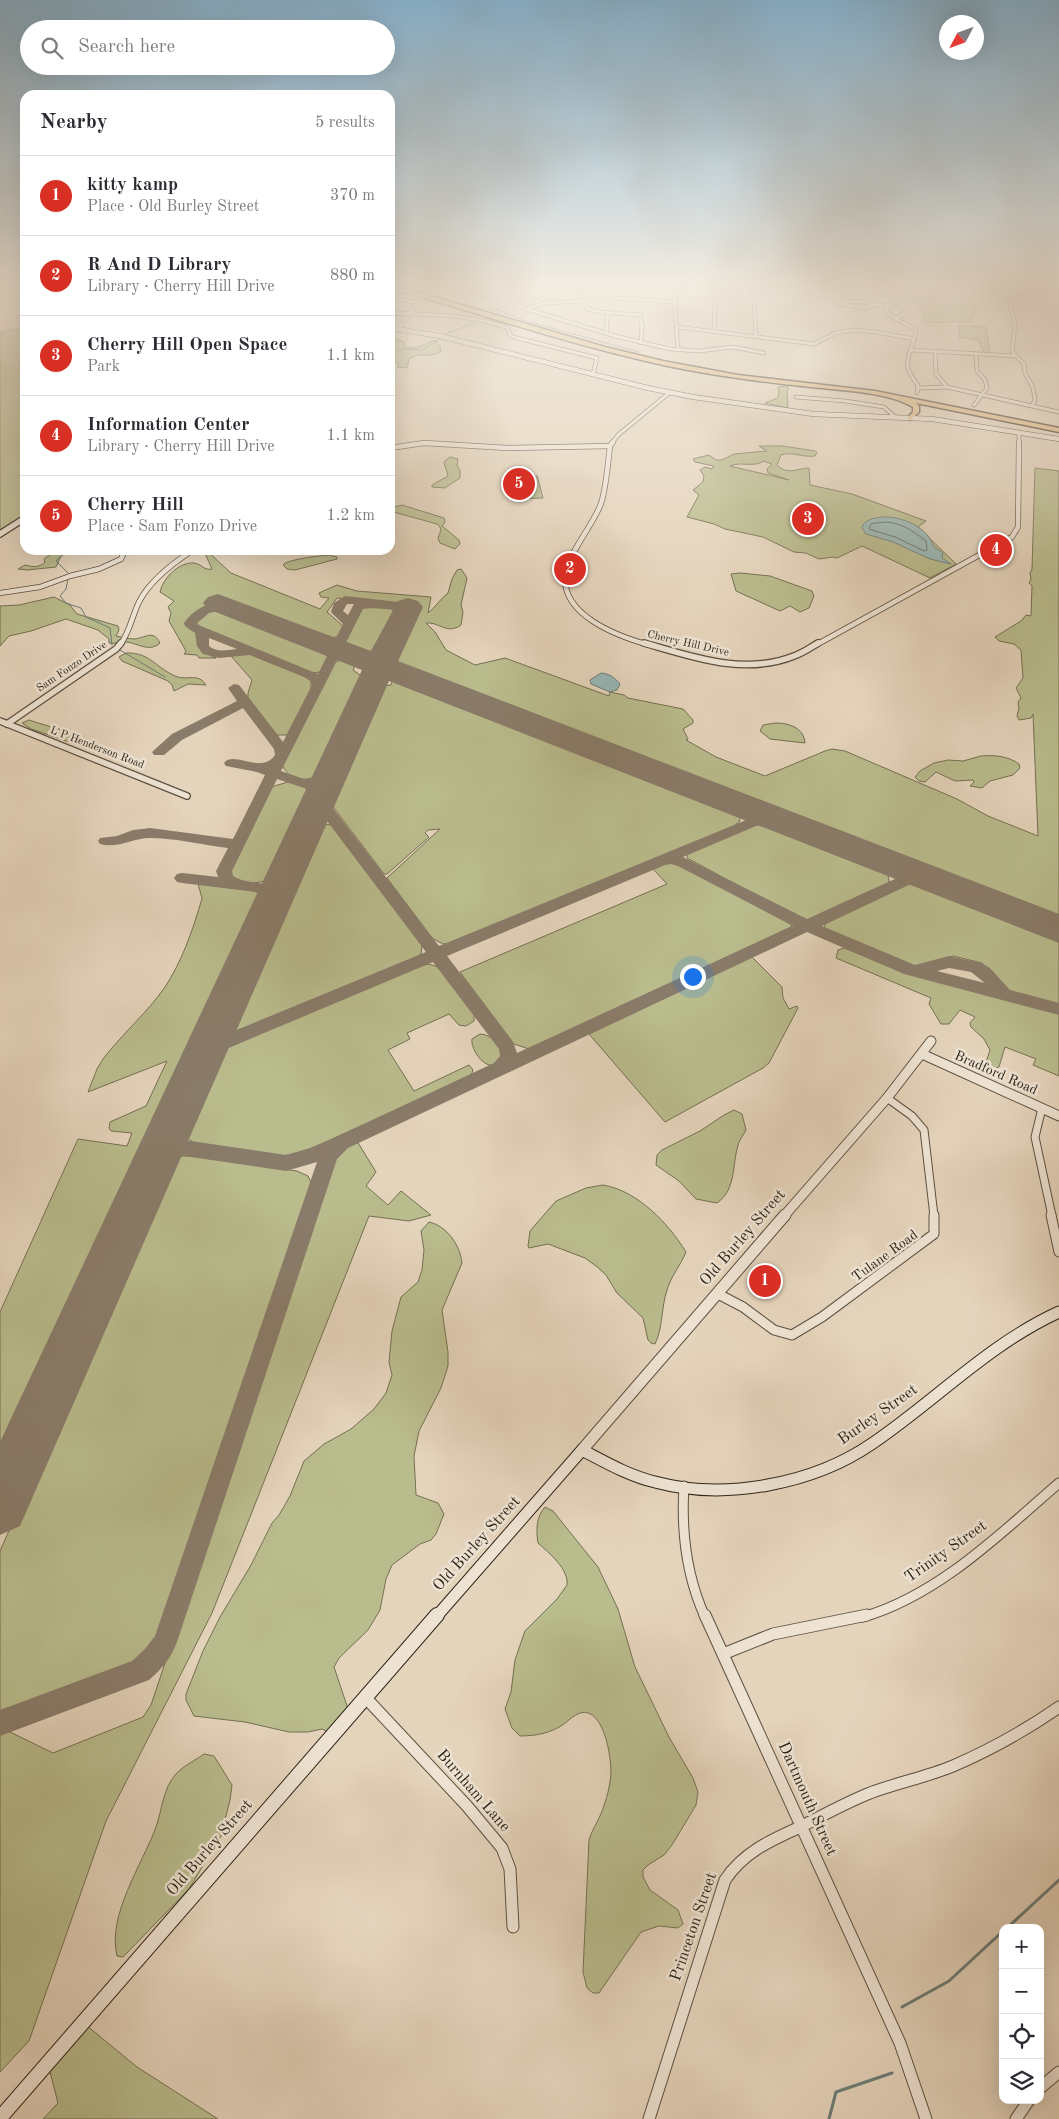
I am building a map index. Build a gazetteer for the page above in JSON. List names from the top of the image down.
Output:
{
  "streets": {
    "main road": ["Bradford Road", "Old Burley Street", "Burley Street"],
    "street": [
      "Cherry Hill Drive",
      "Sam Fonzo Drive",
      "L P Henderson Road",
      "Tulane Road",
      "Trinity Street",
      "Burnham Lane",
      "Dartmouth Street",
      "Princeton Street"
    ]
  },
  "crossings": [
    ["Sam Fonzo Drive", "L P Henderson Road"],
    ["Bradford Road", "Old Burley Street"],
    ["Old Burley Street", "Tulane Road"],
    ["Old Burley Street", "Burley Street"],
    ["Old Burley Street", "Burnham Lane"],
    ["Burley Street", "Dartmouth Street"],
    ["Trinity Street", "Dartmouth Street"],
    ["Dartmouth Street", "Princeton Street"]
  ],
  "north": "bottom left",
  "page": {
    "search": "Search here",
    "heading": ["Nearby", "5 results"],
    "list": [
      {
        "mark": "1",
        "name": "kitty kamp",
        "note": "Place · Old Burley Street",
        "value": "370 m"
      },
      {
        "mark": "2",
        "name": "R And D Library",
        "note": "Library · Cherry Hill Drive",
        "value": "880 m"
      },
      {
        "mark": "3",
        "name": "Cherry Hill Open Space",
        "note": "Park",
        "value": "1.1 km"
      },
      {
        "mark": "4",
        "name": "Information Center",
        "note": "Library · Cherry Hill Drive",
        "value": "1.1 km"
      },
      {
        "mark": "5",
        "name": "Cherry Hill",
        "note": "Place · Sam Fonzo Drive",
        "value": "1.2 km"
      }
    ],
    "pins": [
      "5",
      "3",
      "4",
      "2",
      "1"
    ],
    "map_buttons": ["+", "−"]
  }
}
